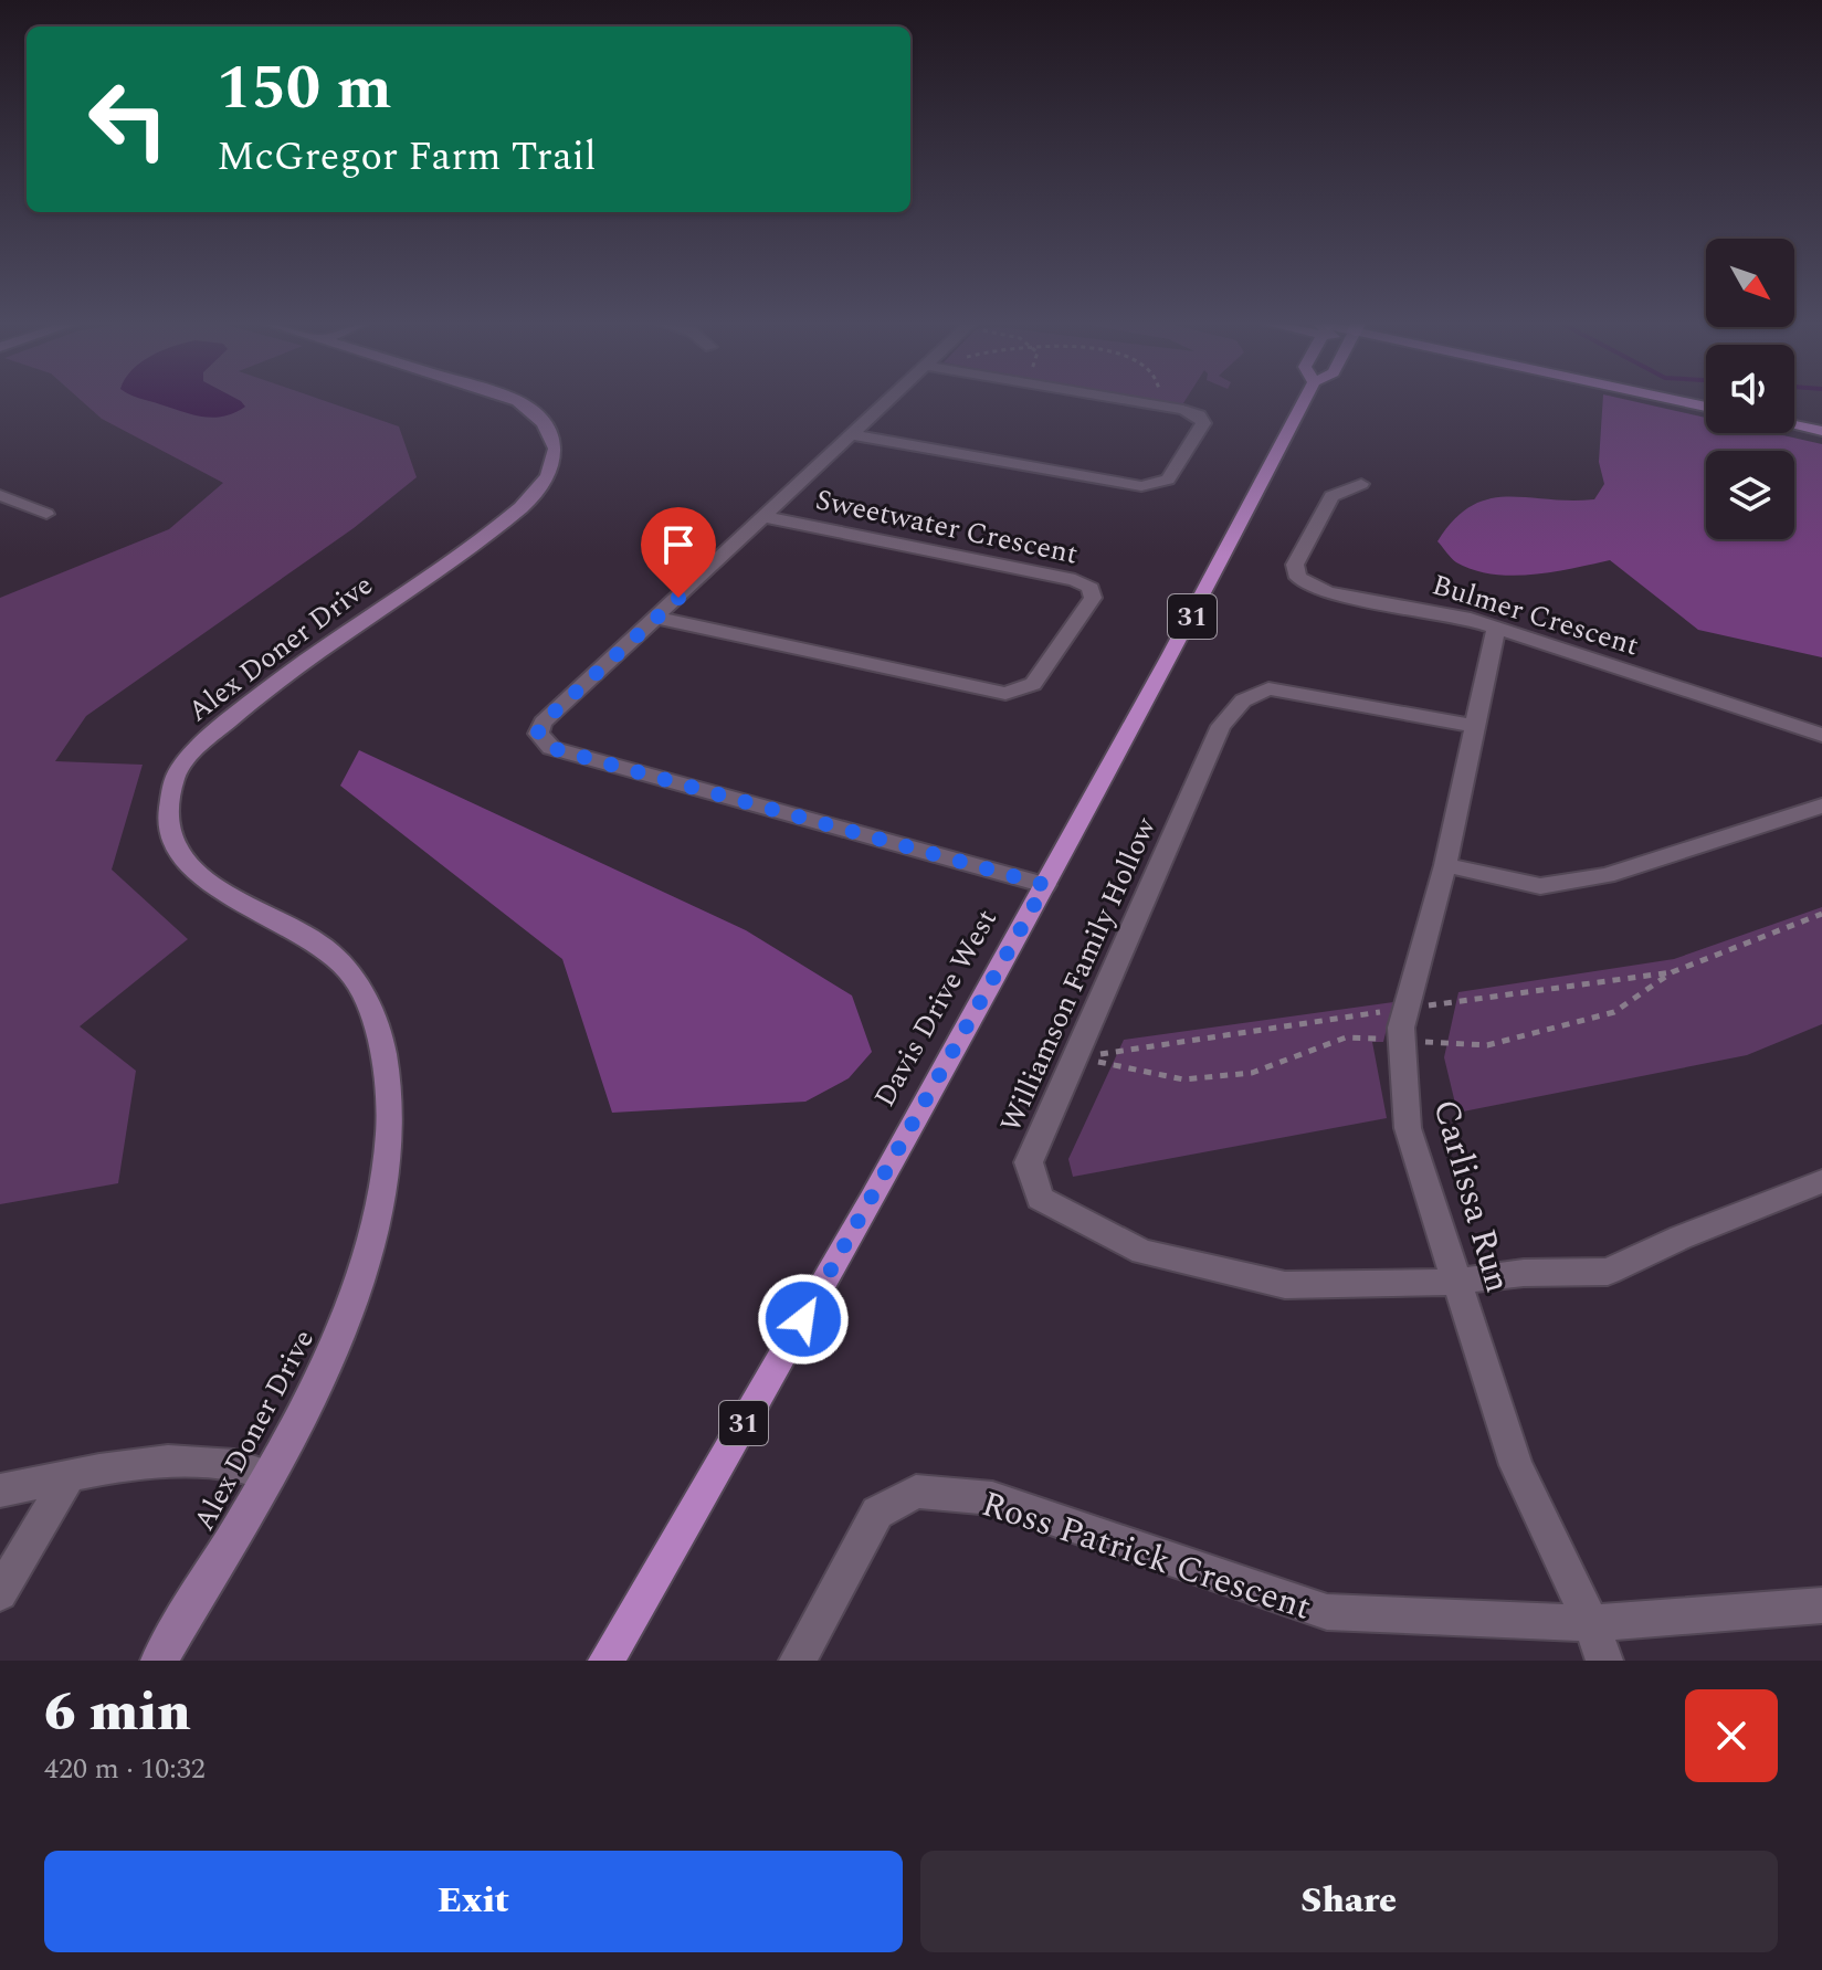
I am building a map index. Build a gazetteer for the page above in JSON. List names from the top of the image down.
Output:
{
  "streets": {
    "main road": ["31", "Davis Drive West"],
    "street": [
      "Sweetwater Crescent",
      "Bulmer Crescent",
      "Alex Doner Drive",
      "Williamson Family Hollow",
      "Carlissa Run",
      "Ross Patrick Crescent"
    ]
  },
  "crossings": [
    ["Bulmer Crescent", "Carlissa Run"],
    ["Williamson Family Hollow", "Carlissa Run"],
    ["Carlissa Run", "Ross Patrick Crescent"]
  ],
  "north": "bottom right",
  "page": {
    "turn": ["150 m", "McGregor Farm Trail"],
    "heading": ["6 min", "420 m · 10:32"],
    "buttons": ["Exit", "Share"]
  }
}
